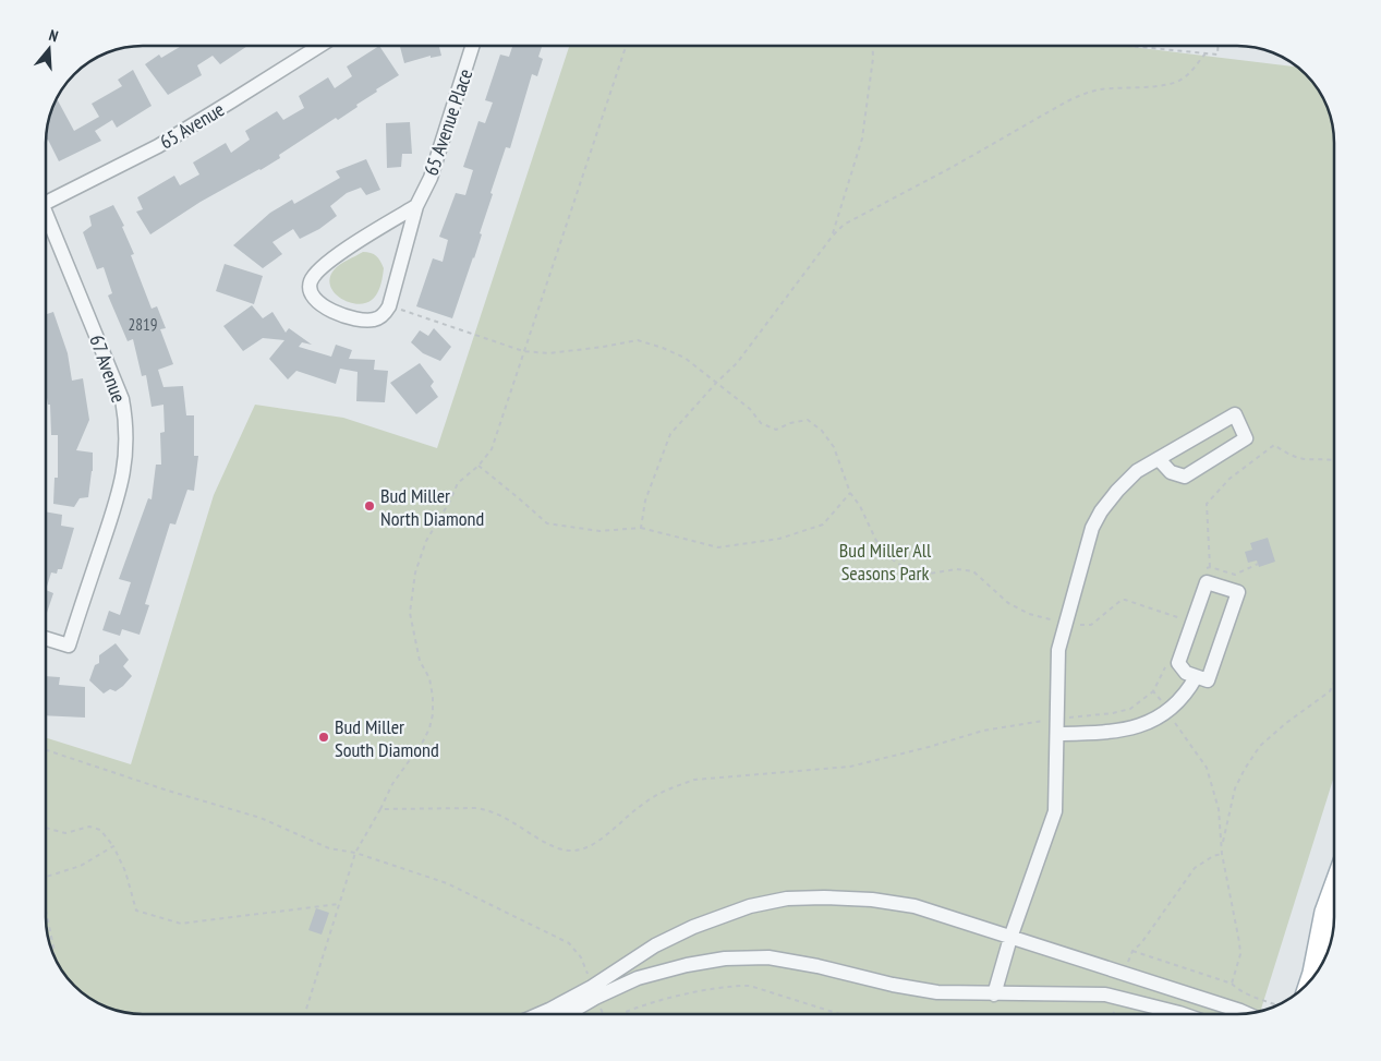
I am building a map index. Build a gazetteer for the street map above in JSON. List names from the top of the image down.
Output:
{
  "streets": {
    "street": ["65 Avenue Place", "65 Avenue", "67 Avenue"]
  },
  "parks": ["Bud Miller All Seasons Park"],
  "places": ["Bud Miller North Diamond", "Bud Miller South Diamond"],
  "house_numbers": ["2819"],
  "north": "top"
}
